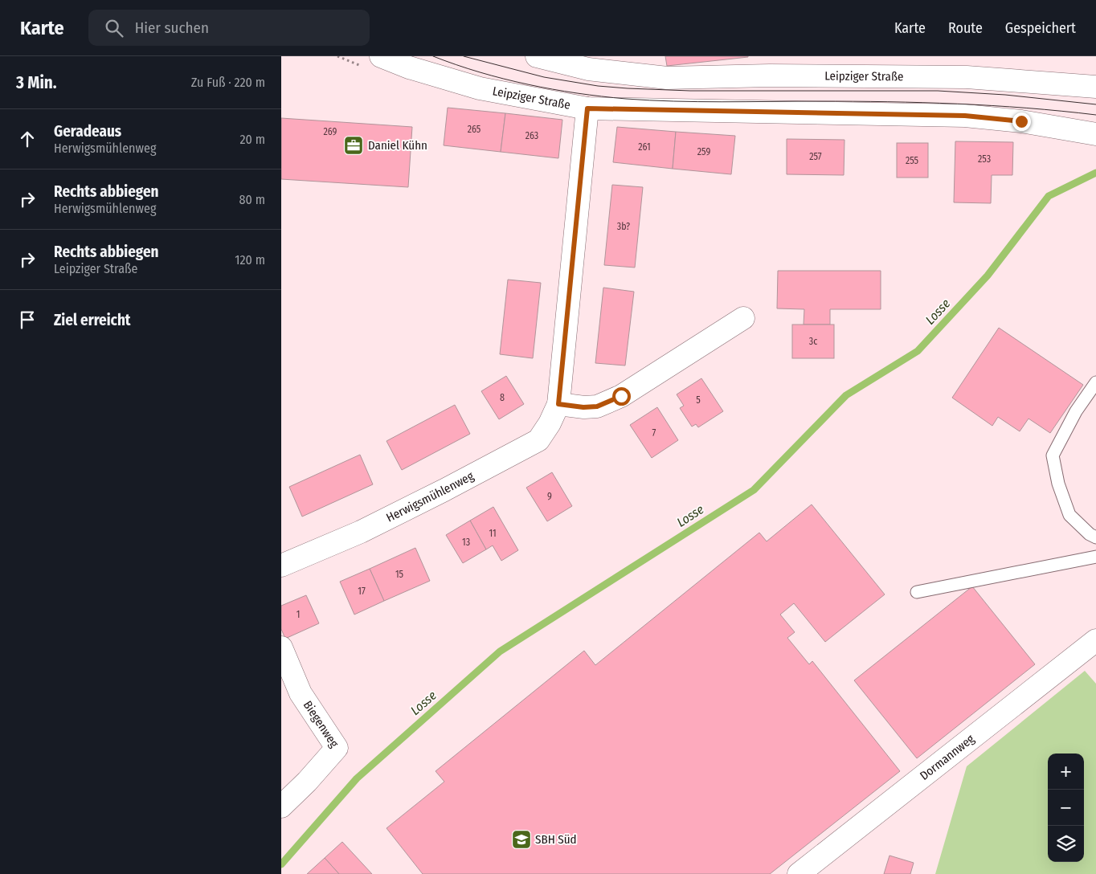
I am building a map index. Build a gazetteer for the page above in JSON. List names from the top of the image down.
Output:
{
  "streets": {
    "street": [
      "Leipziger Straße",
      "Herwigsmühlenweg",
      "Biegenweg",
      "Dormannweg"
    ]
  },
  "crossings": [
    ["Leipziger Straße", "Herwigsmühlenweg"]
  ],
  "water": ["Losse"],
  "places": {
    "office": ["Daniel Kühn"],
    "school or university": ["SBH Süd"]
  },
  "house_numbers": [
    "265",
    "269",
    "263",
    "261",
    "259",
    "257",
    "253",
    "255",
    "3b?",
    "3c",
    "8",
    "5",
    "7",
    "9",
    "11",
    "13",
    "15",
    "17",
    "1"
  ],
  "page": {
    "header": "Karte",
    "search": "Hier suchen",
    "nav": ["Karte", "Route", "Gespeichert"],
    "heading": ["3 Min.", "Zu Fuß · 220 m"],
    "list": [
      ["Geradeaus", "Herwigsmühlenweg", "20 m"],
      ["Rechts abbiegen", "Herwigsmühlenweg", "80 m"],
      ["Rechts abbiegen", "Leipziger Straße", "120 m"],
      "Ziel erreicht"
    ],
    "map_buttons": ["+", "−"]
  }
}
